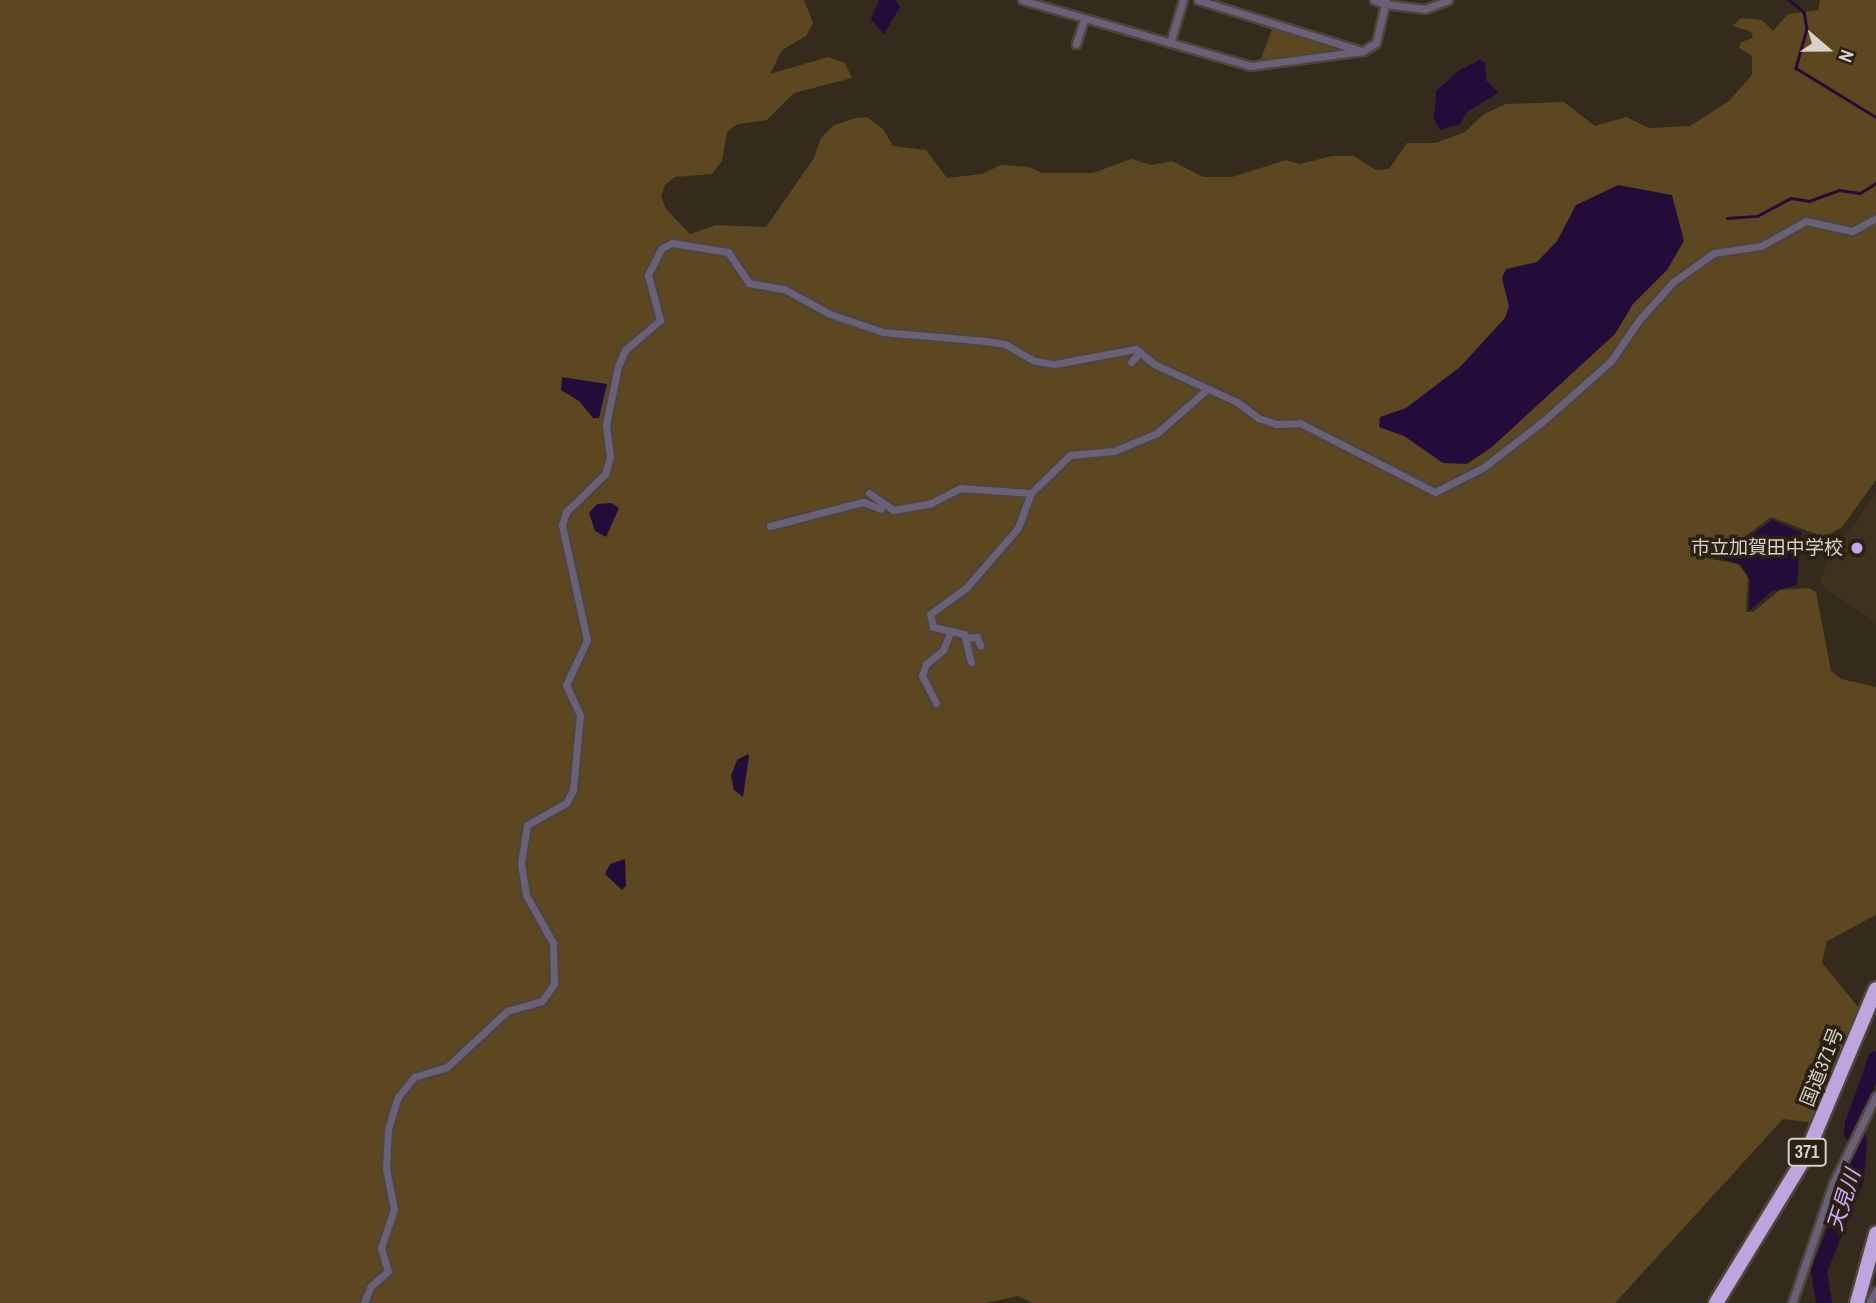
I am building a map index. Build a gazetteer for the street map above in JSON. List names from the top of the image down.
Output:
{
  "streets": {
    "highway": ["国道371号", "371"]
  },
  "water": ["天見川"],
  "places": ["市立加賀田中学校"],
  "north": "right"
}
